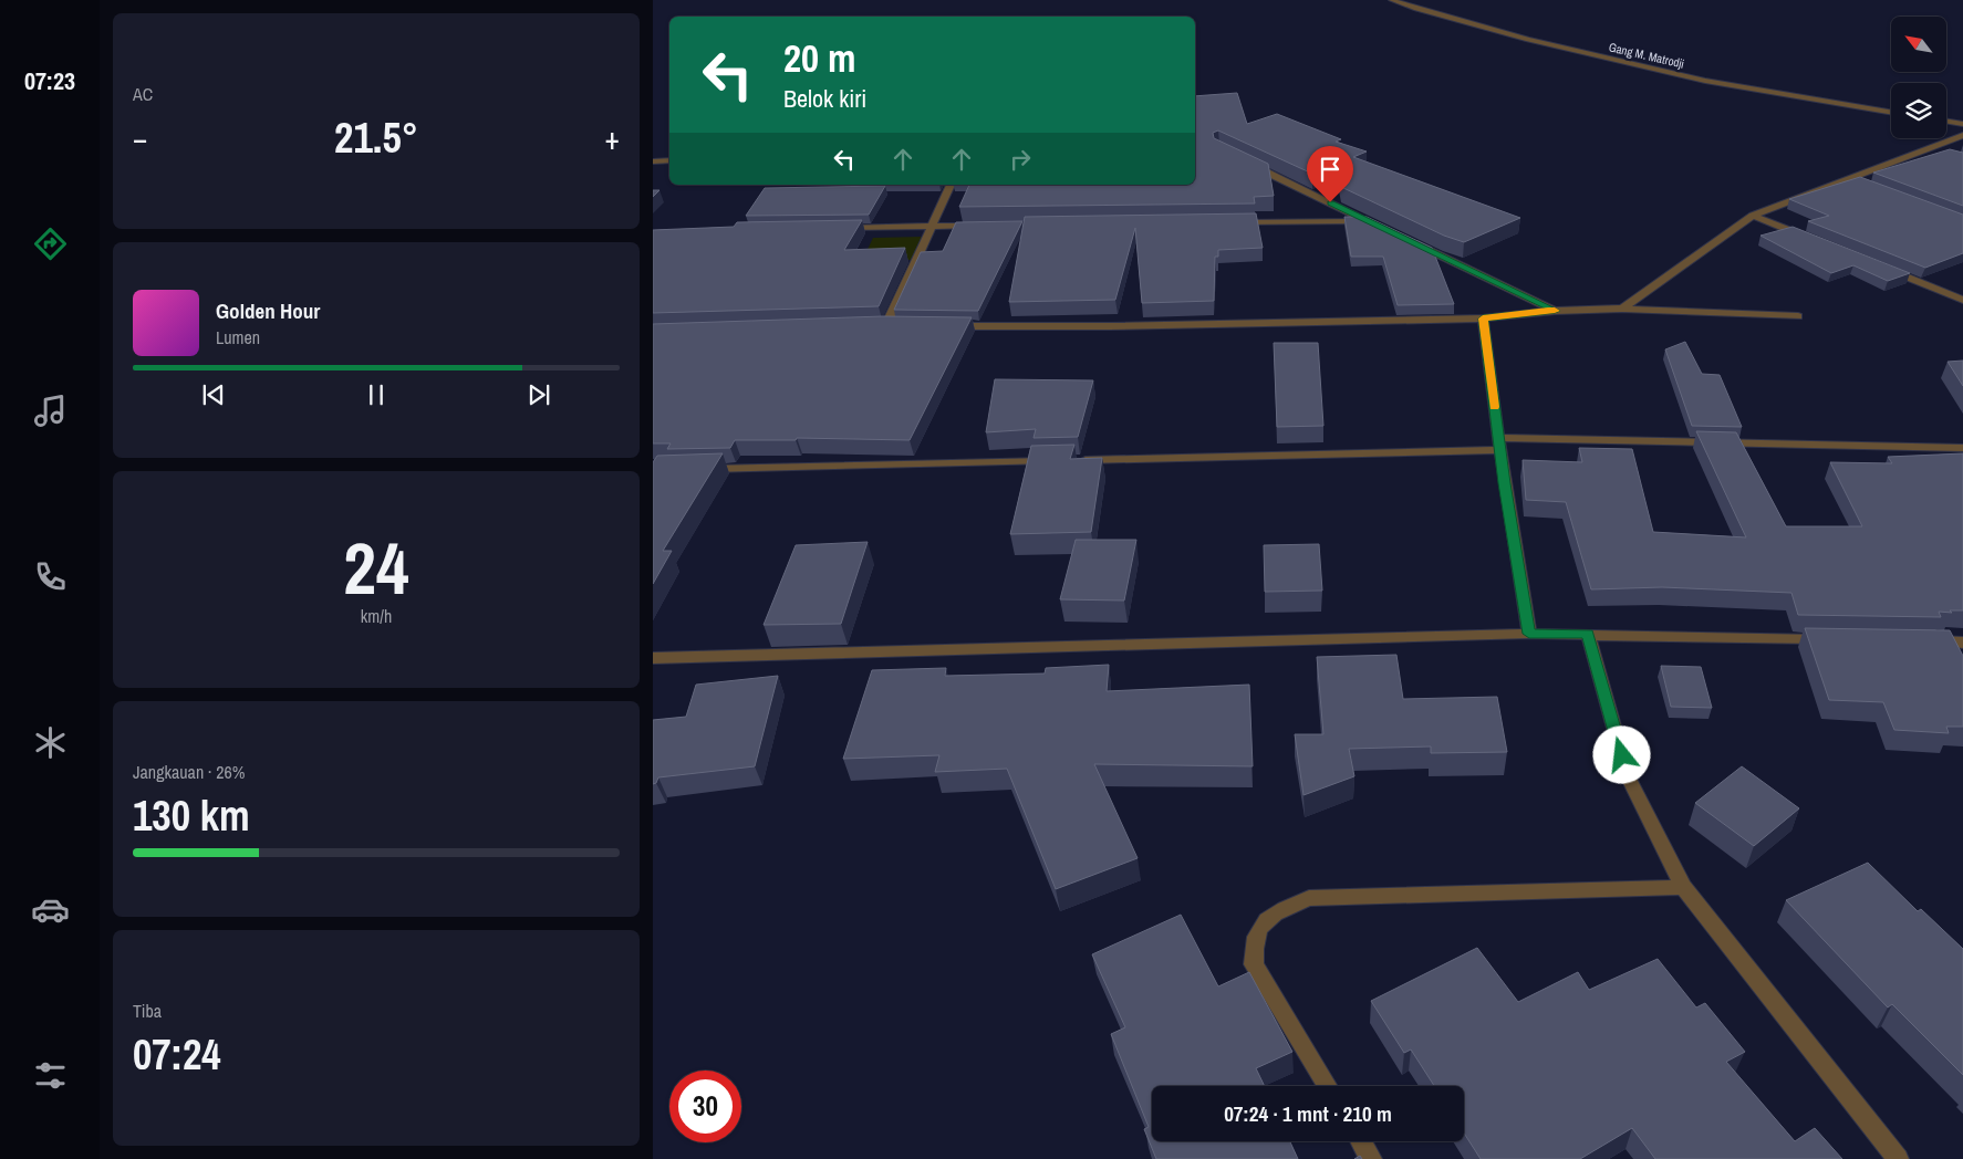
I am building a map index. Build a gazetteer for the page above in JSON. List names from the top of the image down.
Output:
{
  "streets": {
    "street": ["Gang M. Matrodji"]
  },
  "north": "top left",
  "page": {
    "tabs": "07:23",
    "tile": [
      "AC",
      ["24", "km/h"],
      ["Jangkauan · 26%", "130 km"],
      ["Tiba", "07:24"]
    ],
    "turn": ["20 m", "Belok kiri"],
    "heat": ["−", "21.5°", "+"],
    "song": ["Golden Hour", "Lumen"],
    "limit": "30",
    "trip": "07:24 · 1 mnt · 210 m"
  }
}
